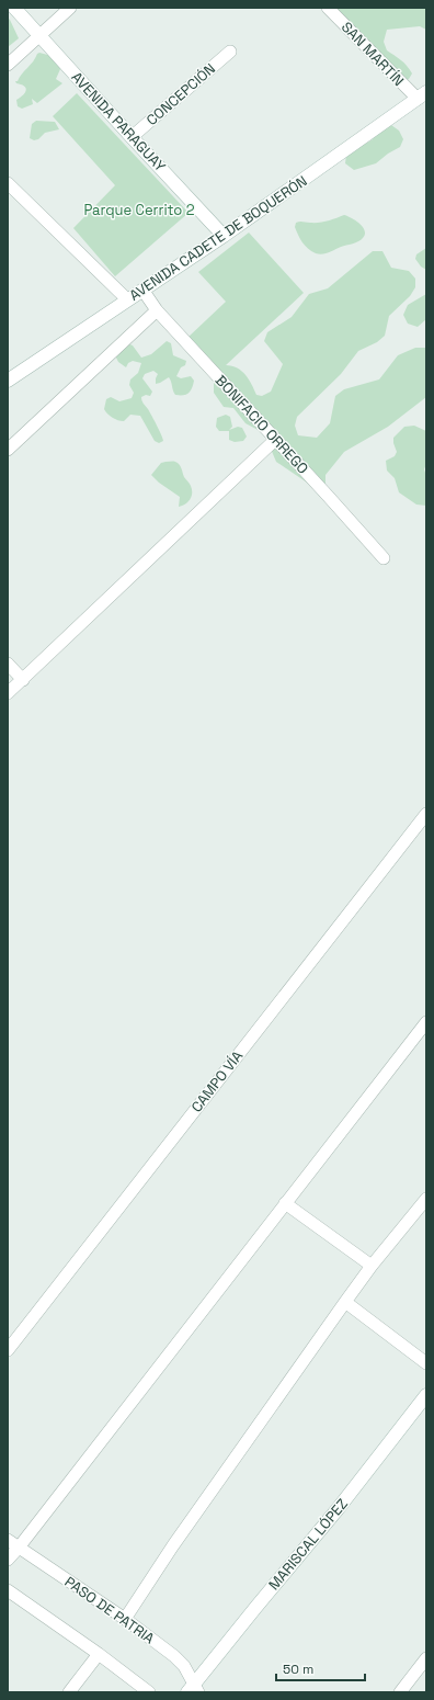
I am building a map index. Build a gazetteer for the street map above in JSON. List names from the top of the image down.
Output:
{
  "streets": {
    "street": [
      "SAN MARTÍN",
      "CONCEPCIÓN",
      "AVENIDA PARAGUAY",
      "AVENIDA CADETE DE BOQUERÓN",
      "BONIFACIO ORREGO",
      "CAMPO VÍA",
      "MARISCAL LÓPEZ",
      "PASO DE PATRIA"
    ]
  },
  "crossings": [
    ["SAN MARTÍN", "AVENIDA CADETE DE BOQUERÓN"],
    ["CONCEPCIÓN", "AVENIDA PARAGUAY"],
    ["AVENIDA PARAGUAY", "AVENIDA CADETE DE BOQUERÓN"],
    ["AVENIDA CADETE DE BOQUERÓN", "BONIFACIO ORREGO"],
    ["MARISCAL LÓPEZ", "PASO DE PATRIA"]
  ],
  "parks": ["Parque Cerrito 2"],
  "scale_bar": "50 m"
}
